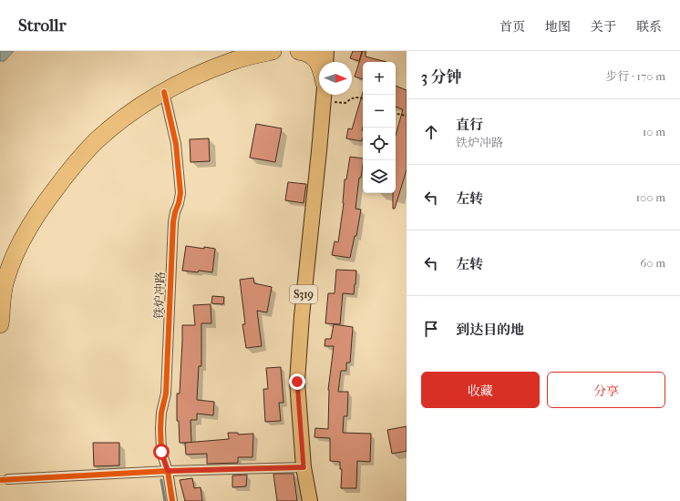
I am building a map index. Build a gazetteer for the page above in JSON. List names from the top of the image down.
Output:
{
  "streets": {
    "main road": ["S319"],
    "street": ["铁炉冲路"]
  },
  "north": "right",
  "page": {
    "header": "Strollr",
    "nav": [
      "首页",
      "地图",
      "关于",
      "联系"
    ],
    "heading": ["3 分钟", "步行 · 170 m"],
    "map_buttons": ["+", "−"],
    "list": [
      ["直行", "铁炉冲路", "10 m"],
      ["左转", "100 m"],
      ["左转", "60 m"],
      "到达目的地"
    ],
    "buttons": ["收藏", "分享"]
  }
}
